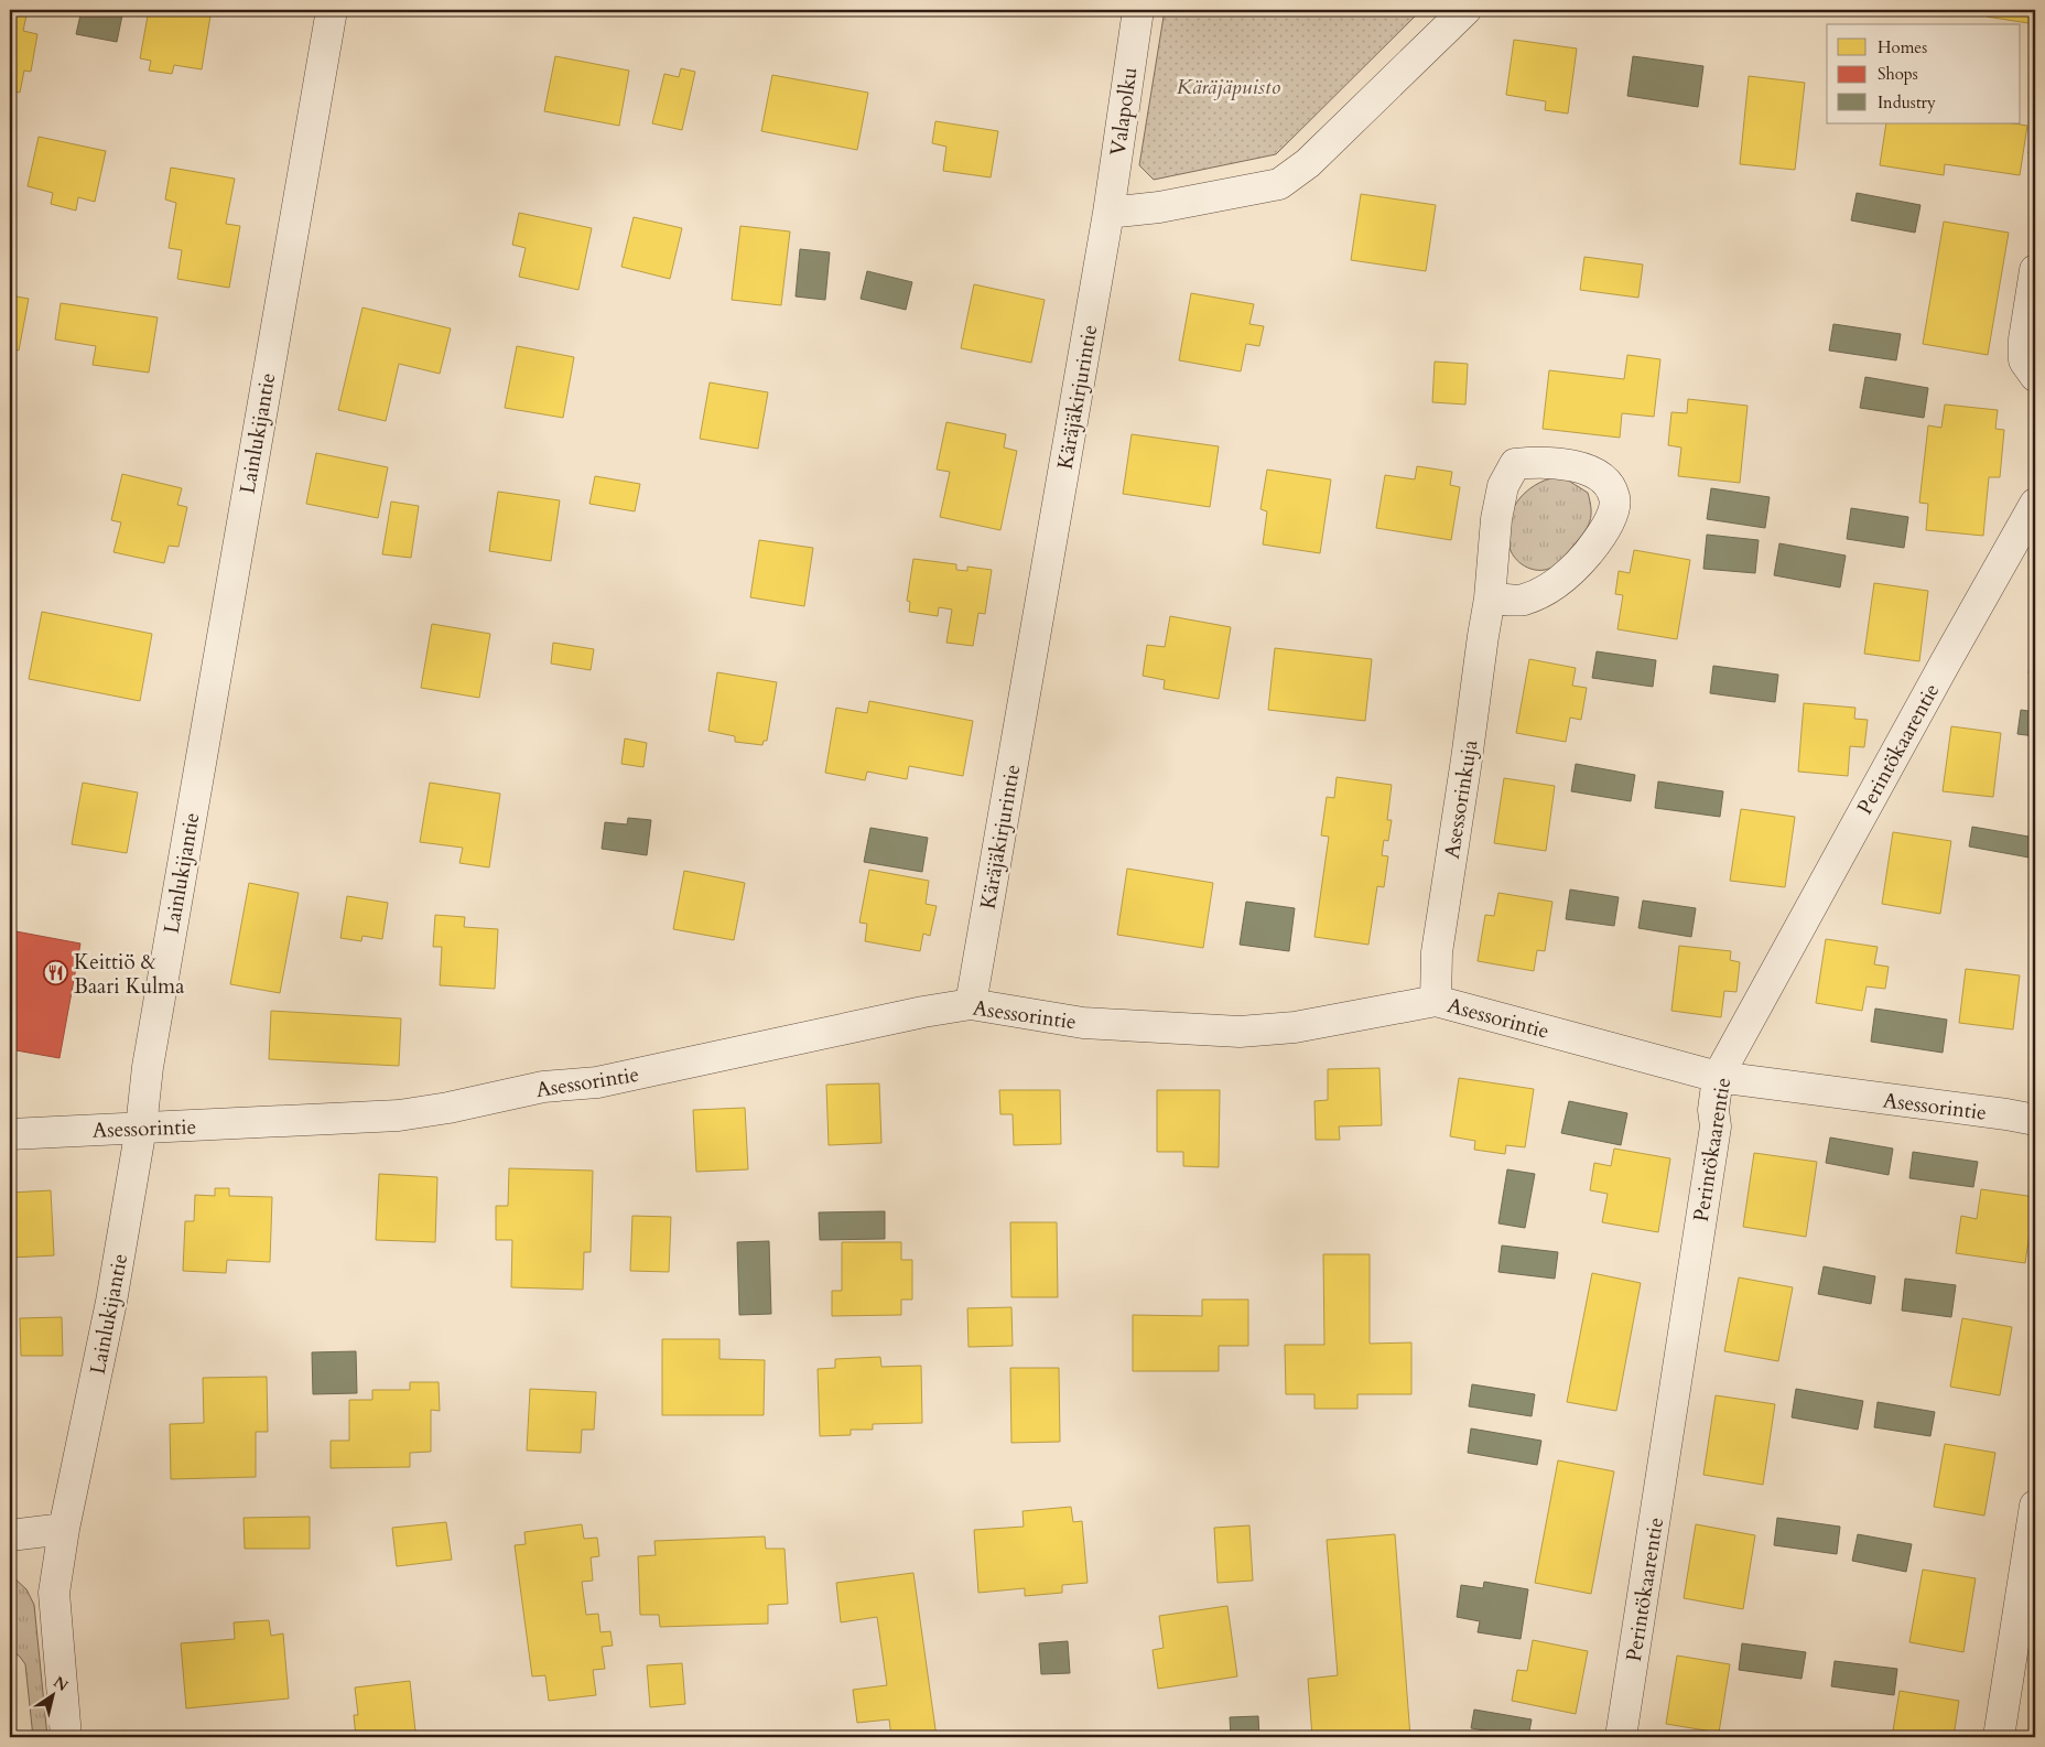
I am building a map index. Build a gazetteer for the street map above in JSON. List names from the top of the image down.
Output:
{
  "streets": {
    "street": [
      "Valapolku",
      "Käräjäkirjurintie",
      "Lainlukijantie",
      "Perintökaarentie",
      "Asessorinkuja",
      "Asessorintie"
    ]
  },
  "crossings": [
    ["Valapolku", "Käräjäkirjurintie"],
    ["Käräjäkirjurintie", "Asessorintie"],
    ["Lainlukijantie", "Asessorintie"],
    ["Perintökaarentie", "Asessorintie"],
    ["Asessorinkuja", "Asessorintie"]
  ],
  "parks": ["Käräjäpuisto"],
  "places": {
    "restaurant": ["Keittiö & Baari Kulma"]
  },
  "legend": ["Homes", "Shops", "Industry"],
  "north": "top right"
}
